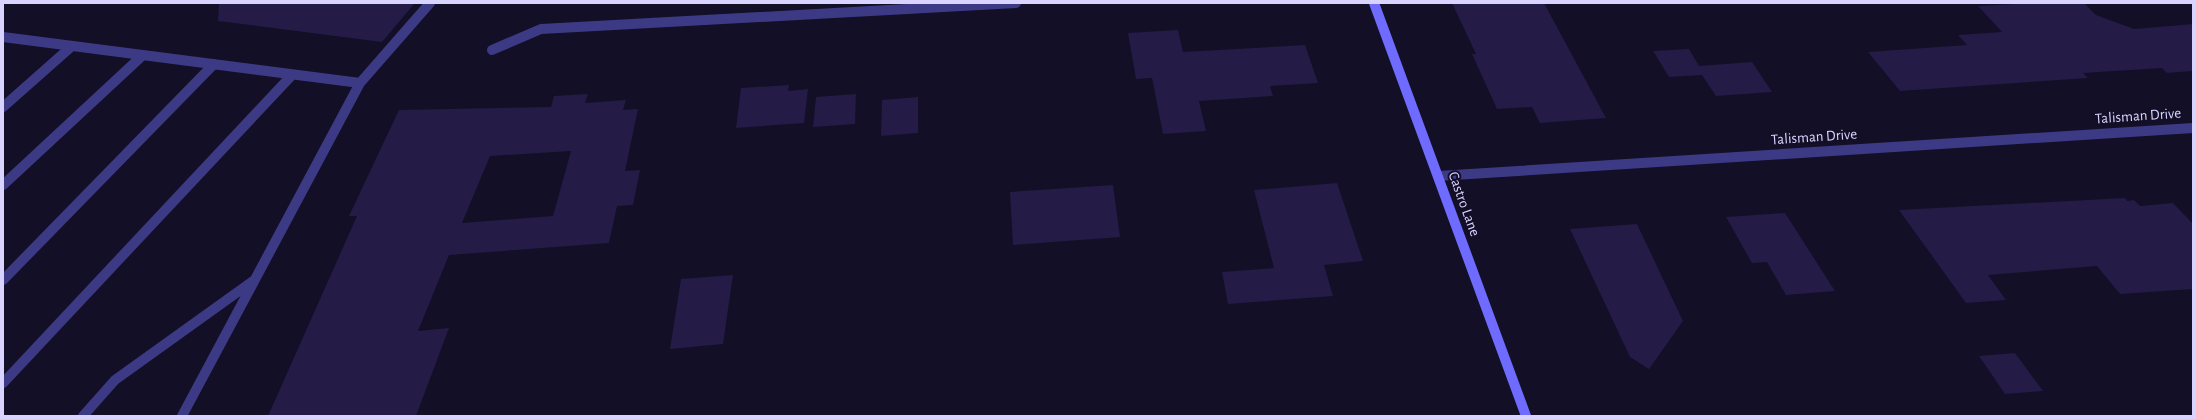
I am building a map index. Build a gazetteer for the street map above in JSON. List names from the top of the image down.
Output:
{
  "streets": {
    "street": ["Talisman Drive", "Castro Lane"]
  },
  "crossings": [
    ["Talisman Drive", "Castro Lane"]
  ]
}
